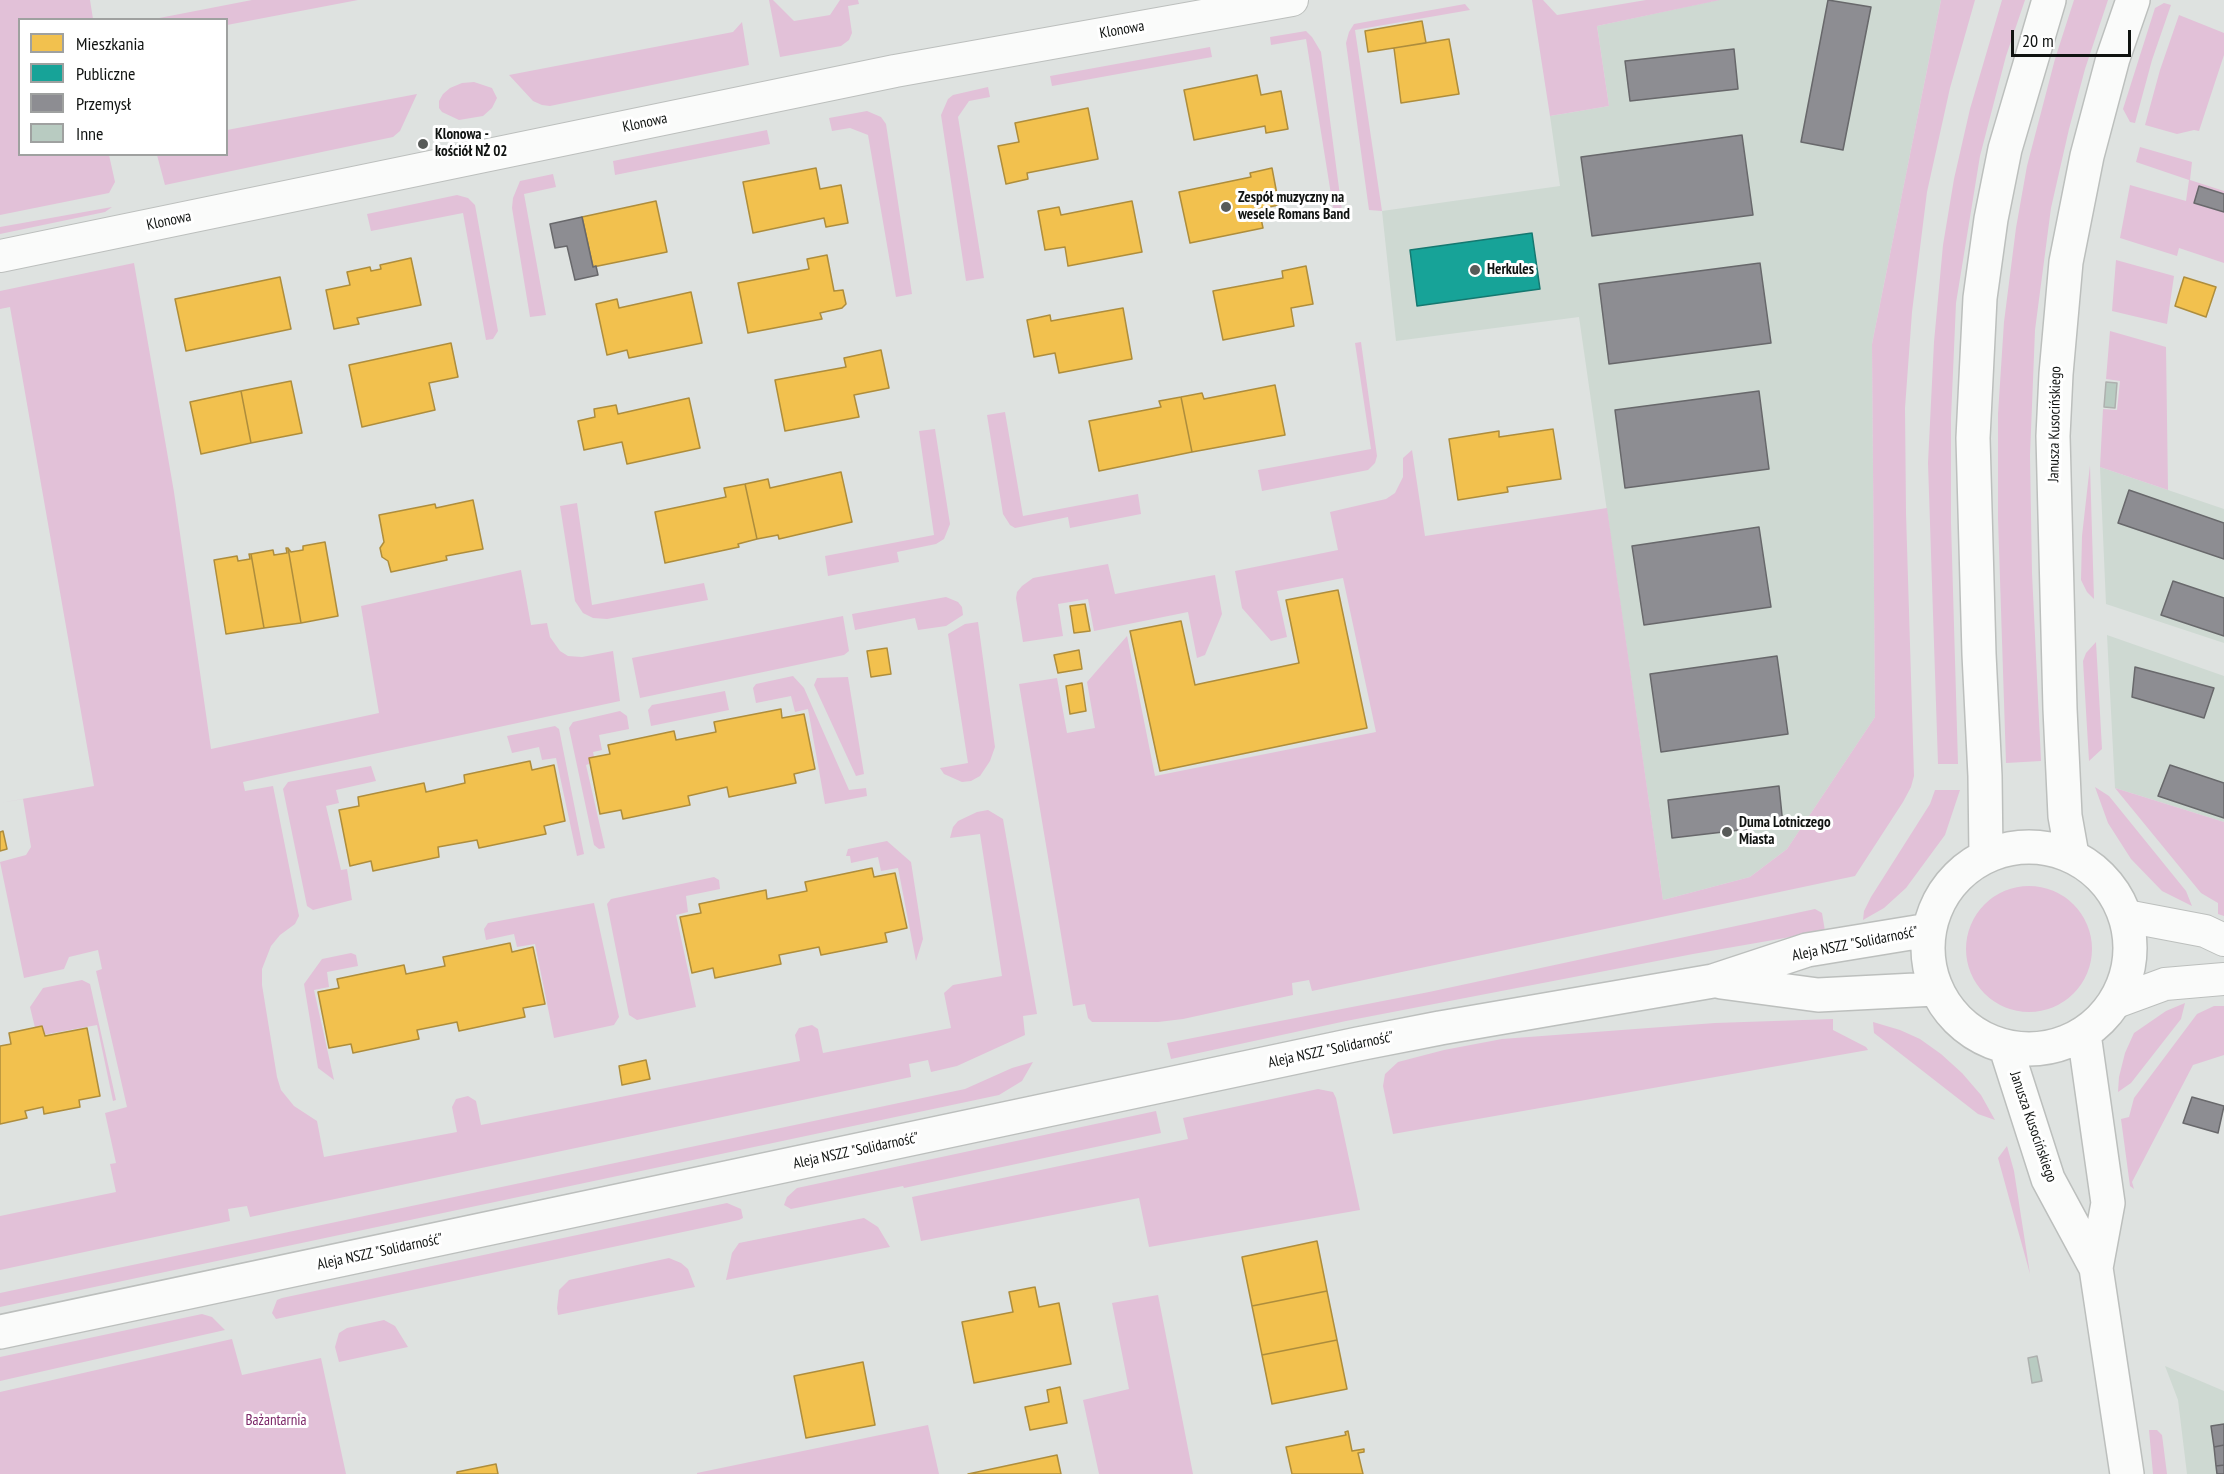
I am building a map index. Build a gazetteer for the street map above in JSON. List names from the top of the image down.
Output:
{
  "streets": {
    "street": ["Klonowa", "Janusza Kusocińskiego", "Aleja NSZZ \"Solidarność\""]
  },
  "crossings": [
    ["Janusza Kusocińskiego", "Aleja NSZZ \"Solidarność\""]
  ],
  "parks": ["Bażantarnia"],
  "places": [
    "Klonowa - kościół NŻ 02",
    "Zespół muzyczny na wesele Romans Band",
    "Herkules",
    "Duma Lotniczego Miasta"
  ],
  "legend": [
    "Mieszkania",
    "Publiczne",
    "Przemysł",
    "Inne"
  ],
  "scale_bar": "20 m"
}
